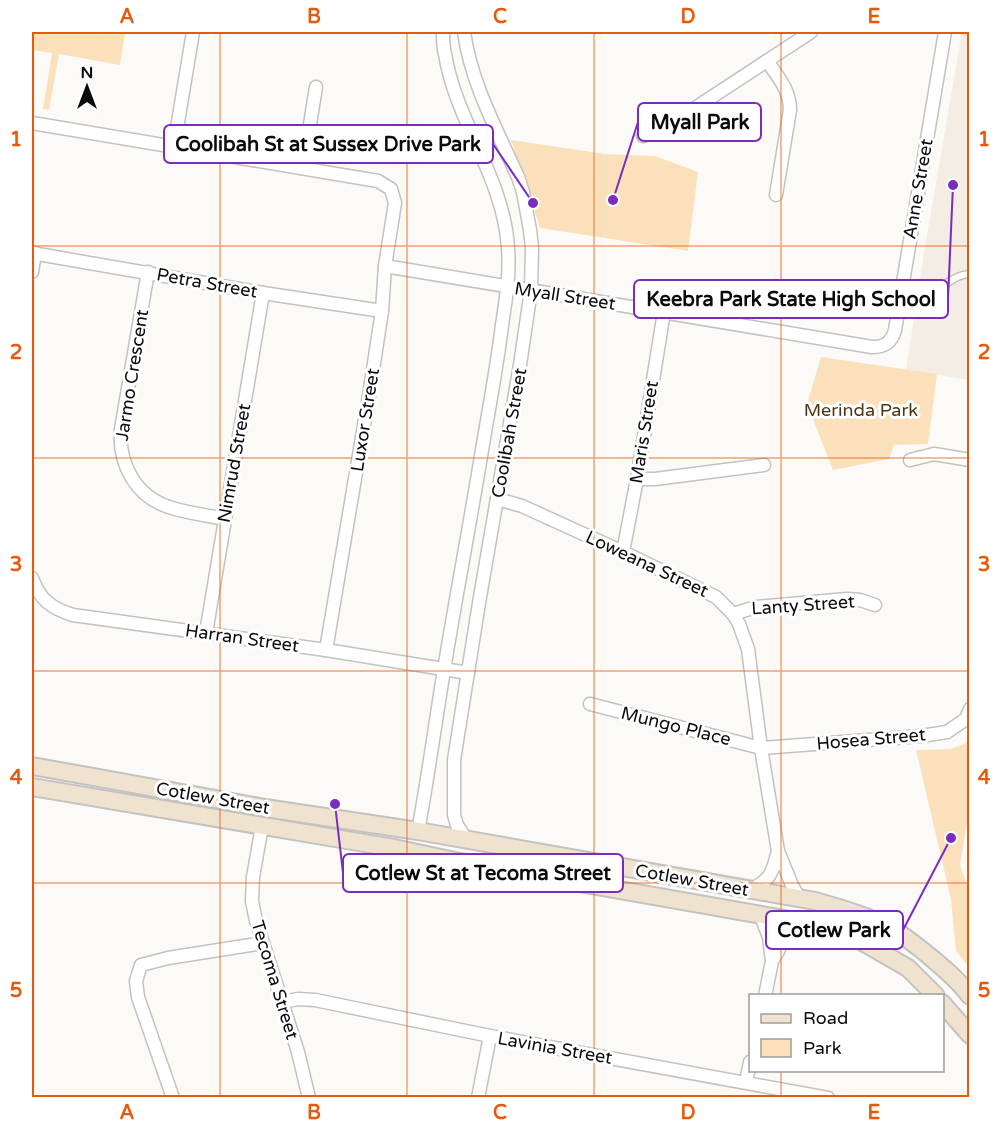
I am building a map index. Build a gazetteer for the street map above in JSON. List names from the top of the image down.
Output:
{
  "streets": {
    "main road": ["Cotlew Street"],
    "street": [
      "Anne Street",
      "Petra Street",
      "Myall Street",
      "Jarmo Crescent",
      "Luxor Street",
      "Maris Street",
      "Coolibah Street",
      "Nimrud Street",
      "Loweana Street",
      "Lanty Street",
      "Harran Street",
      "Mungo Place",
      "Hosea Street",
      "Tecoma Street",
      "Lavinia Street"
    ]
  },
  "crossings": [
    ["Anne Street", "Myall Street"],
    ["Petra Street", "Jarmo Crescent"],
    ["Petra Street", "Luxor Street"],
    ["Petra Street", "Nimrud Street"],
    ["Myall Street", "Luxor Street"],
    ["Myall Street", "Maris Street"],
    ["Myall Street", "Coolibah Street"],
    ["Jarmo Crescent", "Nimrud Street"],
    ["Luxor Street", "Harran Street"],
    ["Maris Street", "Loweana Street"],
    ["Coolibah Street", "Loweana Street"],
    ["Coolibah Street", "Harran Street"],
    ["Coolibah Street", "Cotlew Street"],
    ["Nimrud Street", "Harran Street"],
    ["Loweana Street", "Lanty Street"],
    ["Loweana Street", "Mungo Place"],
    ["Loweana Street", "Hosea Street"],
    ["Loweana Street", "Cotlew Street"],
    ["Mungo Place", "Hosea Street"],
    ["Cotlew Street", "Tecoma Street"],
    ["Tecoma Street", "Lavinia Street"]
  ],
  "parks": ["Merinda Park"],
  "places": [
    "Keebra Park State High School",
    "Myall Park",
    "Coolibah St at Sussex Drive Park",
    "Cotlew St at Tecoma Street",
    "Cotlew Park"
  ],
  "legend": ["Road", "Park"],
  "north": "top",
  "grid": {
    "columns": [
      "A",
      "B",
      "C",
      "D",
      "E"
    ],
    "rows": [
      "1",
      "2",
      "3",
      "4",
      "5"
    ]
  }
}
